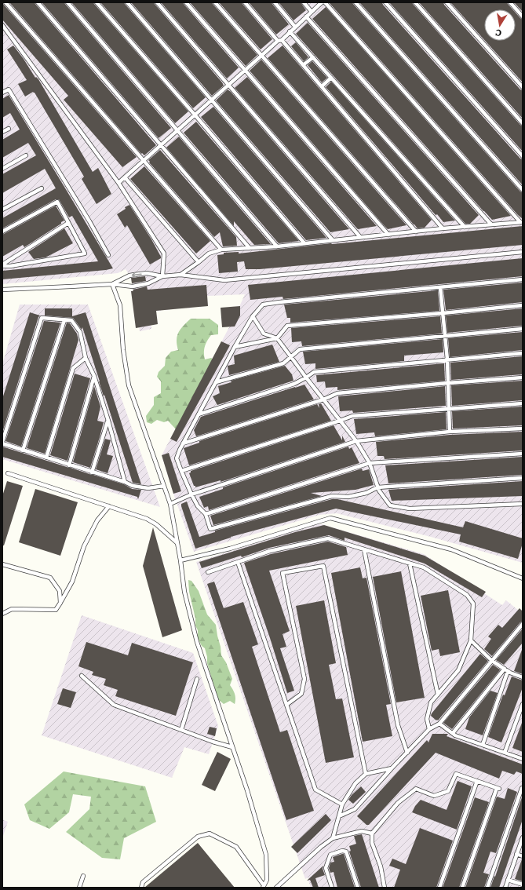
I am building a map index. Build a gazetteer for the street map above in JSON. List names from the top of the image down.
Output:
{
  "north": "bottom"
}
